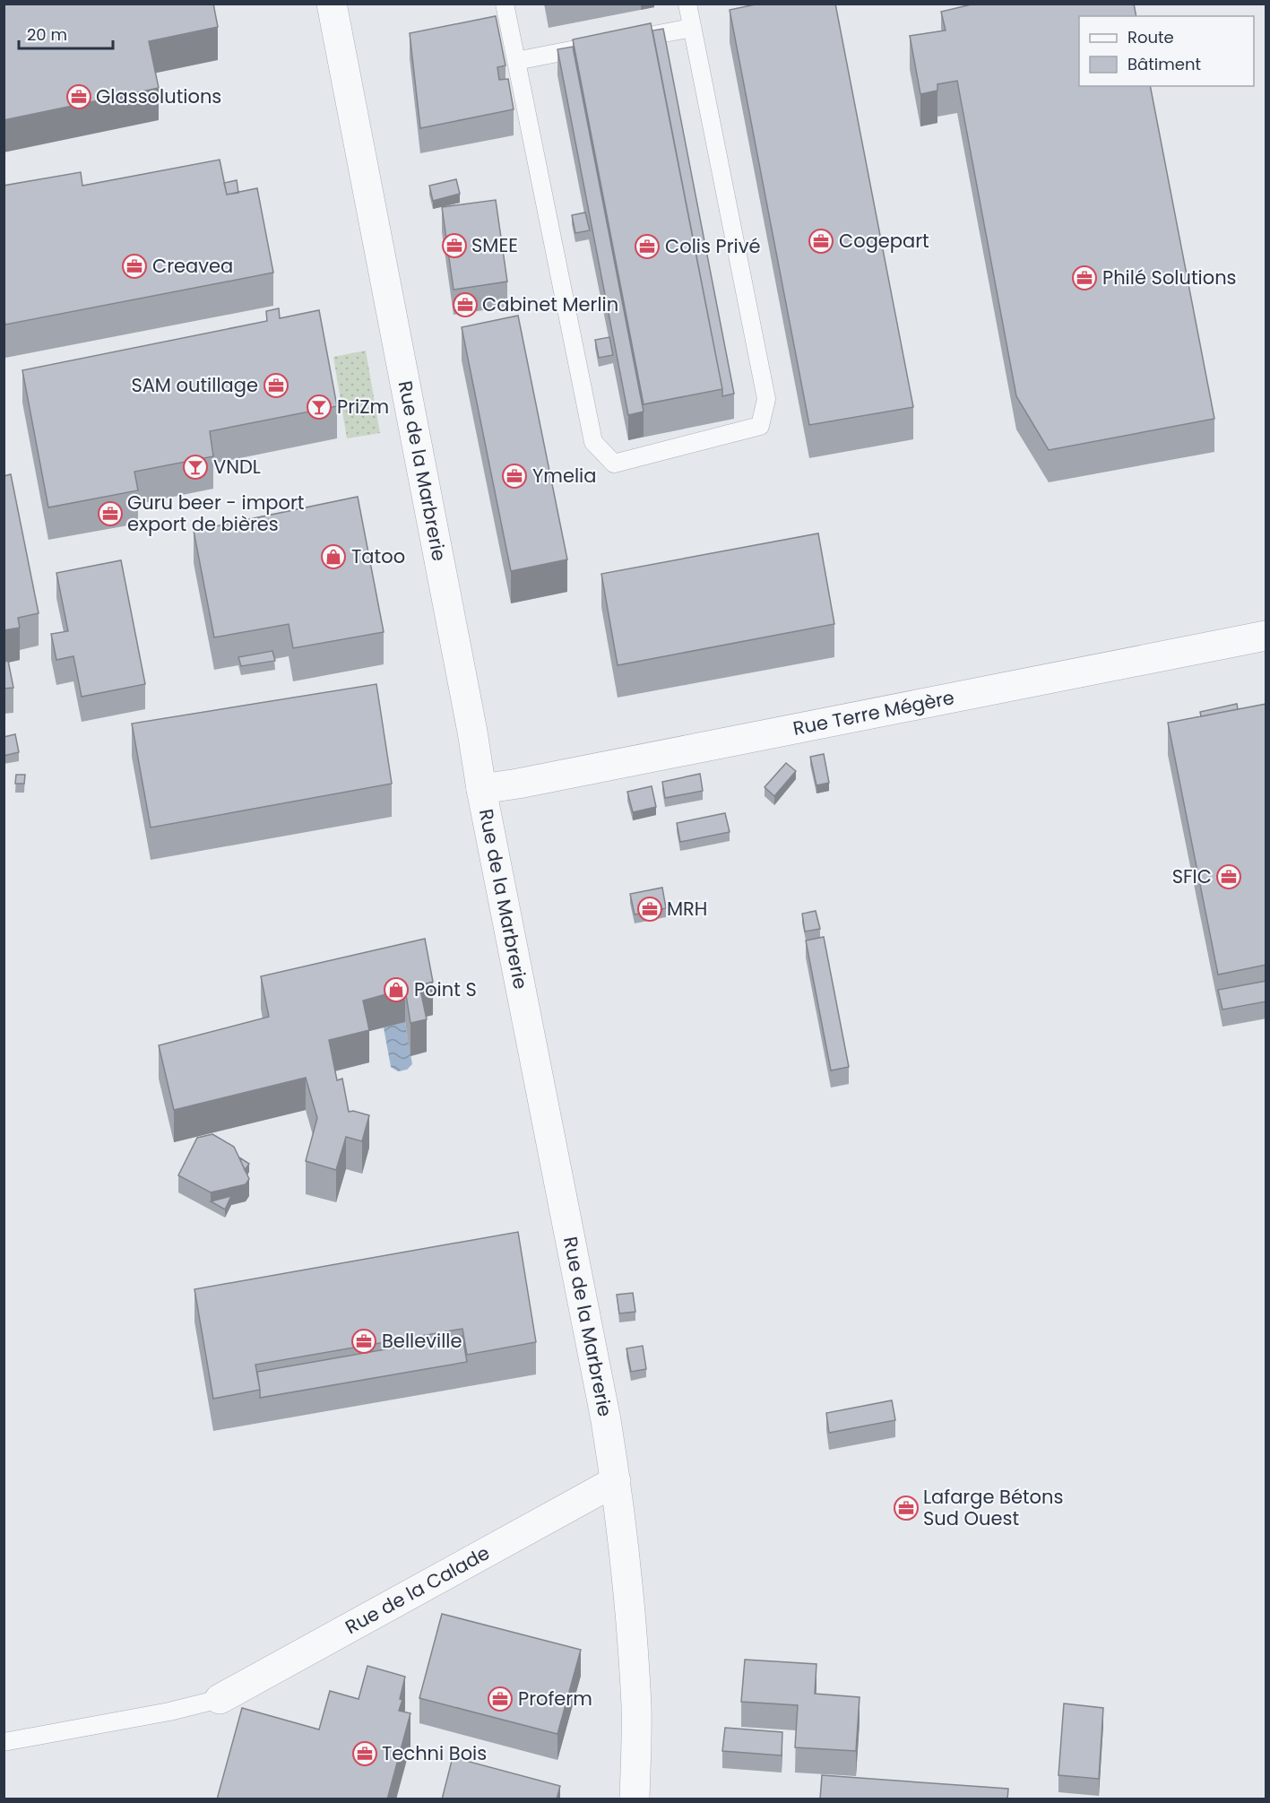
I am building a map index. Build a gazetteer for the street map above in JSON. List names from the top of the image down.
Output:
{
  "streets": {
    "street": ["Rue de la Marbrerie", "Rue Terre Mégère", "Rue de la Calade"]
  },
  "crossings": [
    ["Rue de la Marbrerie", "Rue Terre Mégère"],
    ["Rue de la Marbrerie", "Rue de la Calade"]
  ],
  "places": {
    "office": [
      "Glassolutions",
      "Cogepart",
      "SMEE",
      "Colis Privé",
      "Creavea",
      "Philé Solutions",
      "Cabinet Merlin",
      "SAM outillage",
      "Ymelia",
      "Guru beer - import export de bières",
      "SFIC",
      "MRH",
      "Belleville",
      "Lafarge Bétons Sud Ouest",
      "Proferm",
      "Techni Bois"
    ],
    "bar": ["PriZm", "VNDL"],
    "shop": ["Tatoo", "Point S"]
  },
  "legend": ["Route", "Bâtiment"],
  "scale_bar": "20 m"
}
